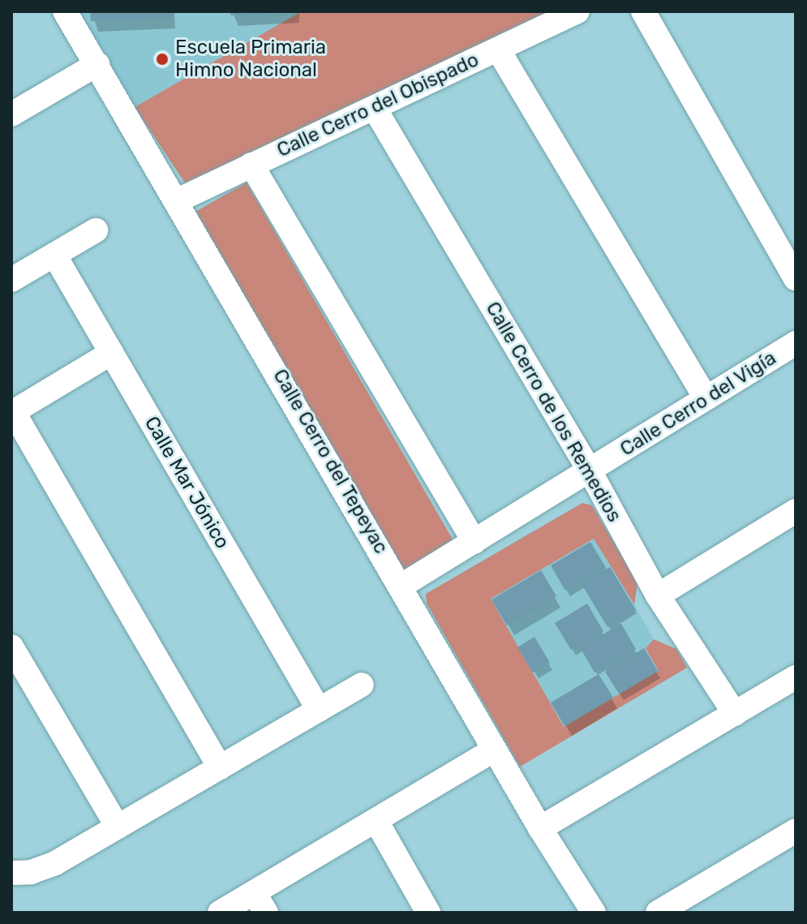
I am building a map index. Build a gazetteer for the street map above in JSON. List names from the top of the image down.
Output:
{
  "streets": {
    "street": [
      "Calle Cerro del Obispado",
      "Calle Cerro del Vigía",
      "Calle Cerro de los Remedios",
      "Calle Cerro del Tepeyac",
      "Calle Mar Jónico"
    ]
  },
  "crossings": [
    ["Calle Cerro del Obispado", "Calle Cerro de los Remedios"],
    ["Calle Cerro del Obispado", "Calle Cerro del Tepeyac"],
    ["Calle Cerro del Vigía", "Calle Cerro de los Remedios"],
    ["Calle Cerro del Vigía", "Calle Cerro del Tepeyac"]
  ],
  "places": ["Escuela Primaria Himno Nacional"]
}
